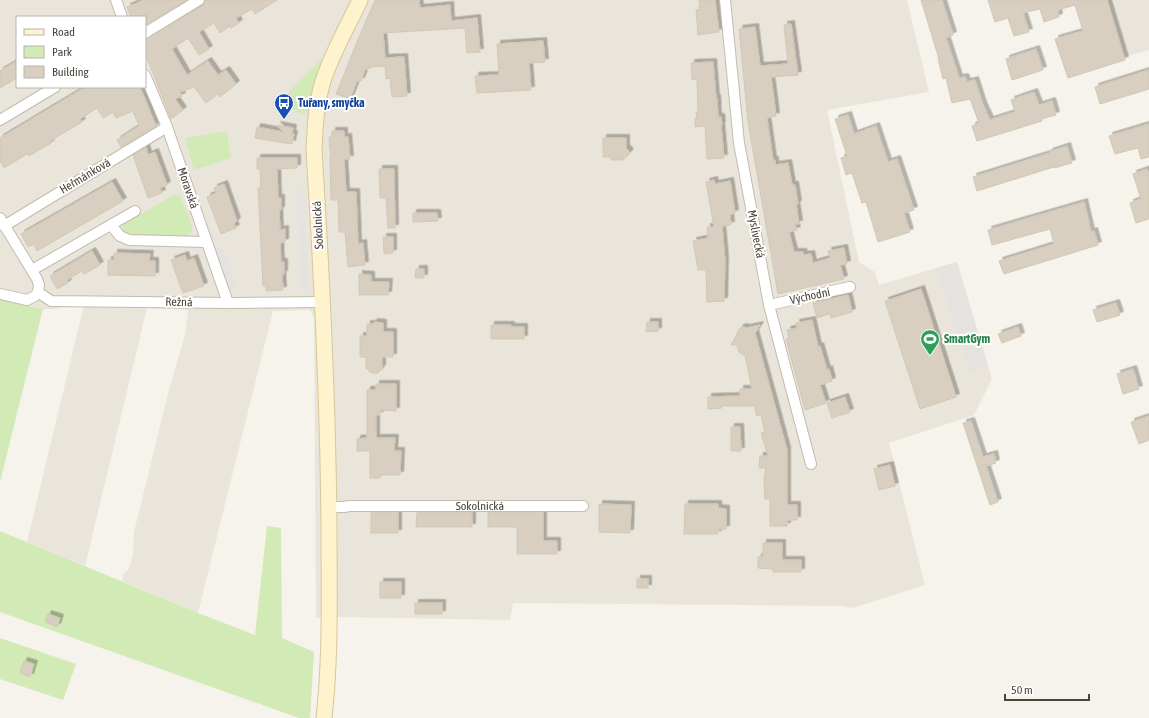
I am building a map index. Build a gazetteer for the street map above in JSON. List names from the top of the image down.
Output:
{
  "streets": {
    "main road": ["Sokolnická"],
    "street": [
      "Heřmánková",
      "Moravská",
      "Myslivecká",
      "Východní",
      "Režná"
    ]
  },
  "crossings": [
    ["Heřmánková", "Moravská"],
    ["Moravská", "Režná"],
    ["Sokolnická", "Režná"],
    ["Myslivecká", "Východní"]
  ],
  "places": {
    "bus stop": ["Tuřany, smyčka"],
    "sports": ["SmartGym"]
  },
  "legend": ["Road", "Park", "Building"],
  "scale_bar": "50 m"
}
